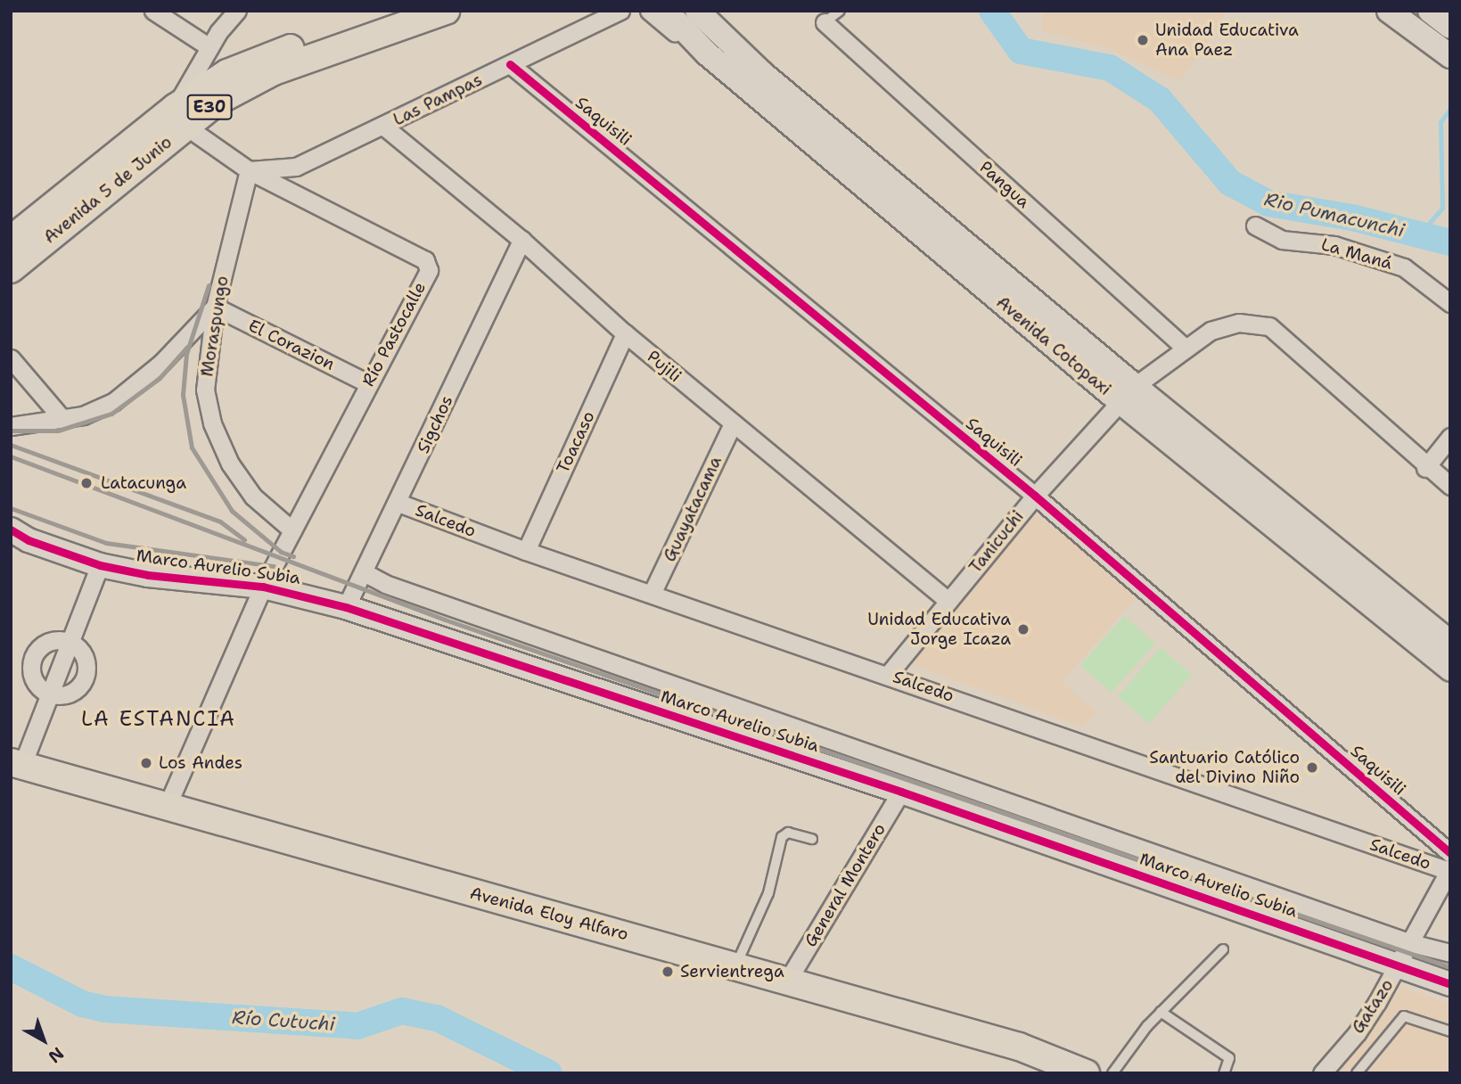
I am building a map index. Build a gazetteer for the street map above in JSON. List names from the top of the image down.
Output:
{
  "streets": {
    "main road": [
      "E30",
      "Avenida 5 de Junio",
      "Avenida Cotopaxi",
      "Marco Aurelio Subia",
      "Avenida Eloy Alfaro"
    ],
    "street": [
      "Las Pampas",
      "Saquisili",
      "Pangua",
      "La Maná",
      "Moraspungo",
      "Río Pastocalle",
      "El Corazion",
      "Pujili",
      "Sigchos",
      "Toacaso",
      "Guayatacama",
      "Salcedo",
      "Tanicuchi",
      "General Montero",
      "Gatazo"
    ]
  },
  "crossings": [
    ["Las Pampas", "Saquisili"],
    ["Las Pampas", "Moraspungo"],
    ["Las Pampas", "Río Pastocalle"],
    ["Las Pampas", "Pujili"],
    ["Saquisili", "Tanicuchi"],
    ["Avenida 5 de Junio", "Río Pastocalle"],
    ["Moraspungo", "Río Pastocalle"],
    ["Moraspungo", "El Corazion"],
    ["Río Pastocalle", "El Corazion"],
    ["Río Pastocalle", "Marco Aurelio Subia"],
    ["Río Pastocalle", "Avenida Eloy Alfaro"],
    ["Avenida Cotopaxi", "Tanicuchi"],
    ["Pujili", "Sigchos"],
    ["Pujili", "Toacaso"],
    ["Pujili", "Guayatacama"],
    ["Pujili", "Tanicuchi"],
    ["Sigchos", "Salcedo"],
    ["Sigchos", "Marco Aurelio Subia"],
    ["Toacaso", "Salcedo"],
    ["Guayatacama", "Salcedo"],
    ["Salcedo", "Tanicuchi"],
    ["Salcedo", "Gatazo"],
    ["Marco Aurelio Subia", "General Montero"],
    ["Marco Aurelio Subia", "Gatazo"],
    ["General Montero", "Avenida Eloy Alfaro"]
  ],
  "districts": ["LA ESTANCIA"],
  "water": ["Rio Pumacunchi", "Río Cutuchi"],
  "places": [
    "Unidad Educativa Ana Paez",
    "Latacunga",
    "Unidad Educativa Jorge Icaza",
    "Los Andes",
    "Santuario Católico del Divino Niño",
    "Servientrega"
  ],
  "north": "bottom right"
}
